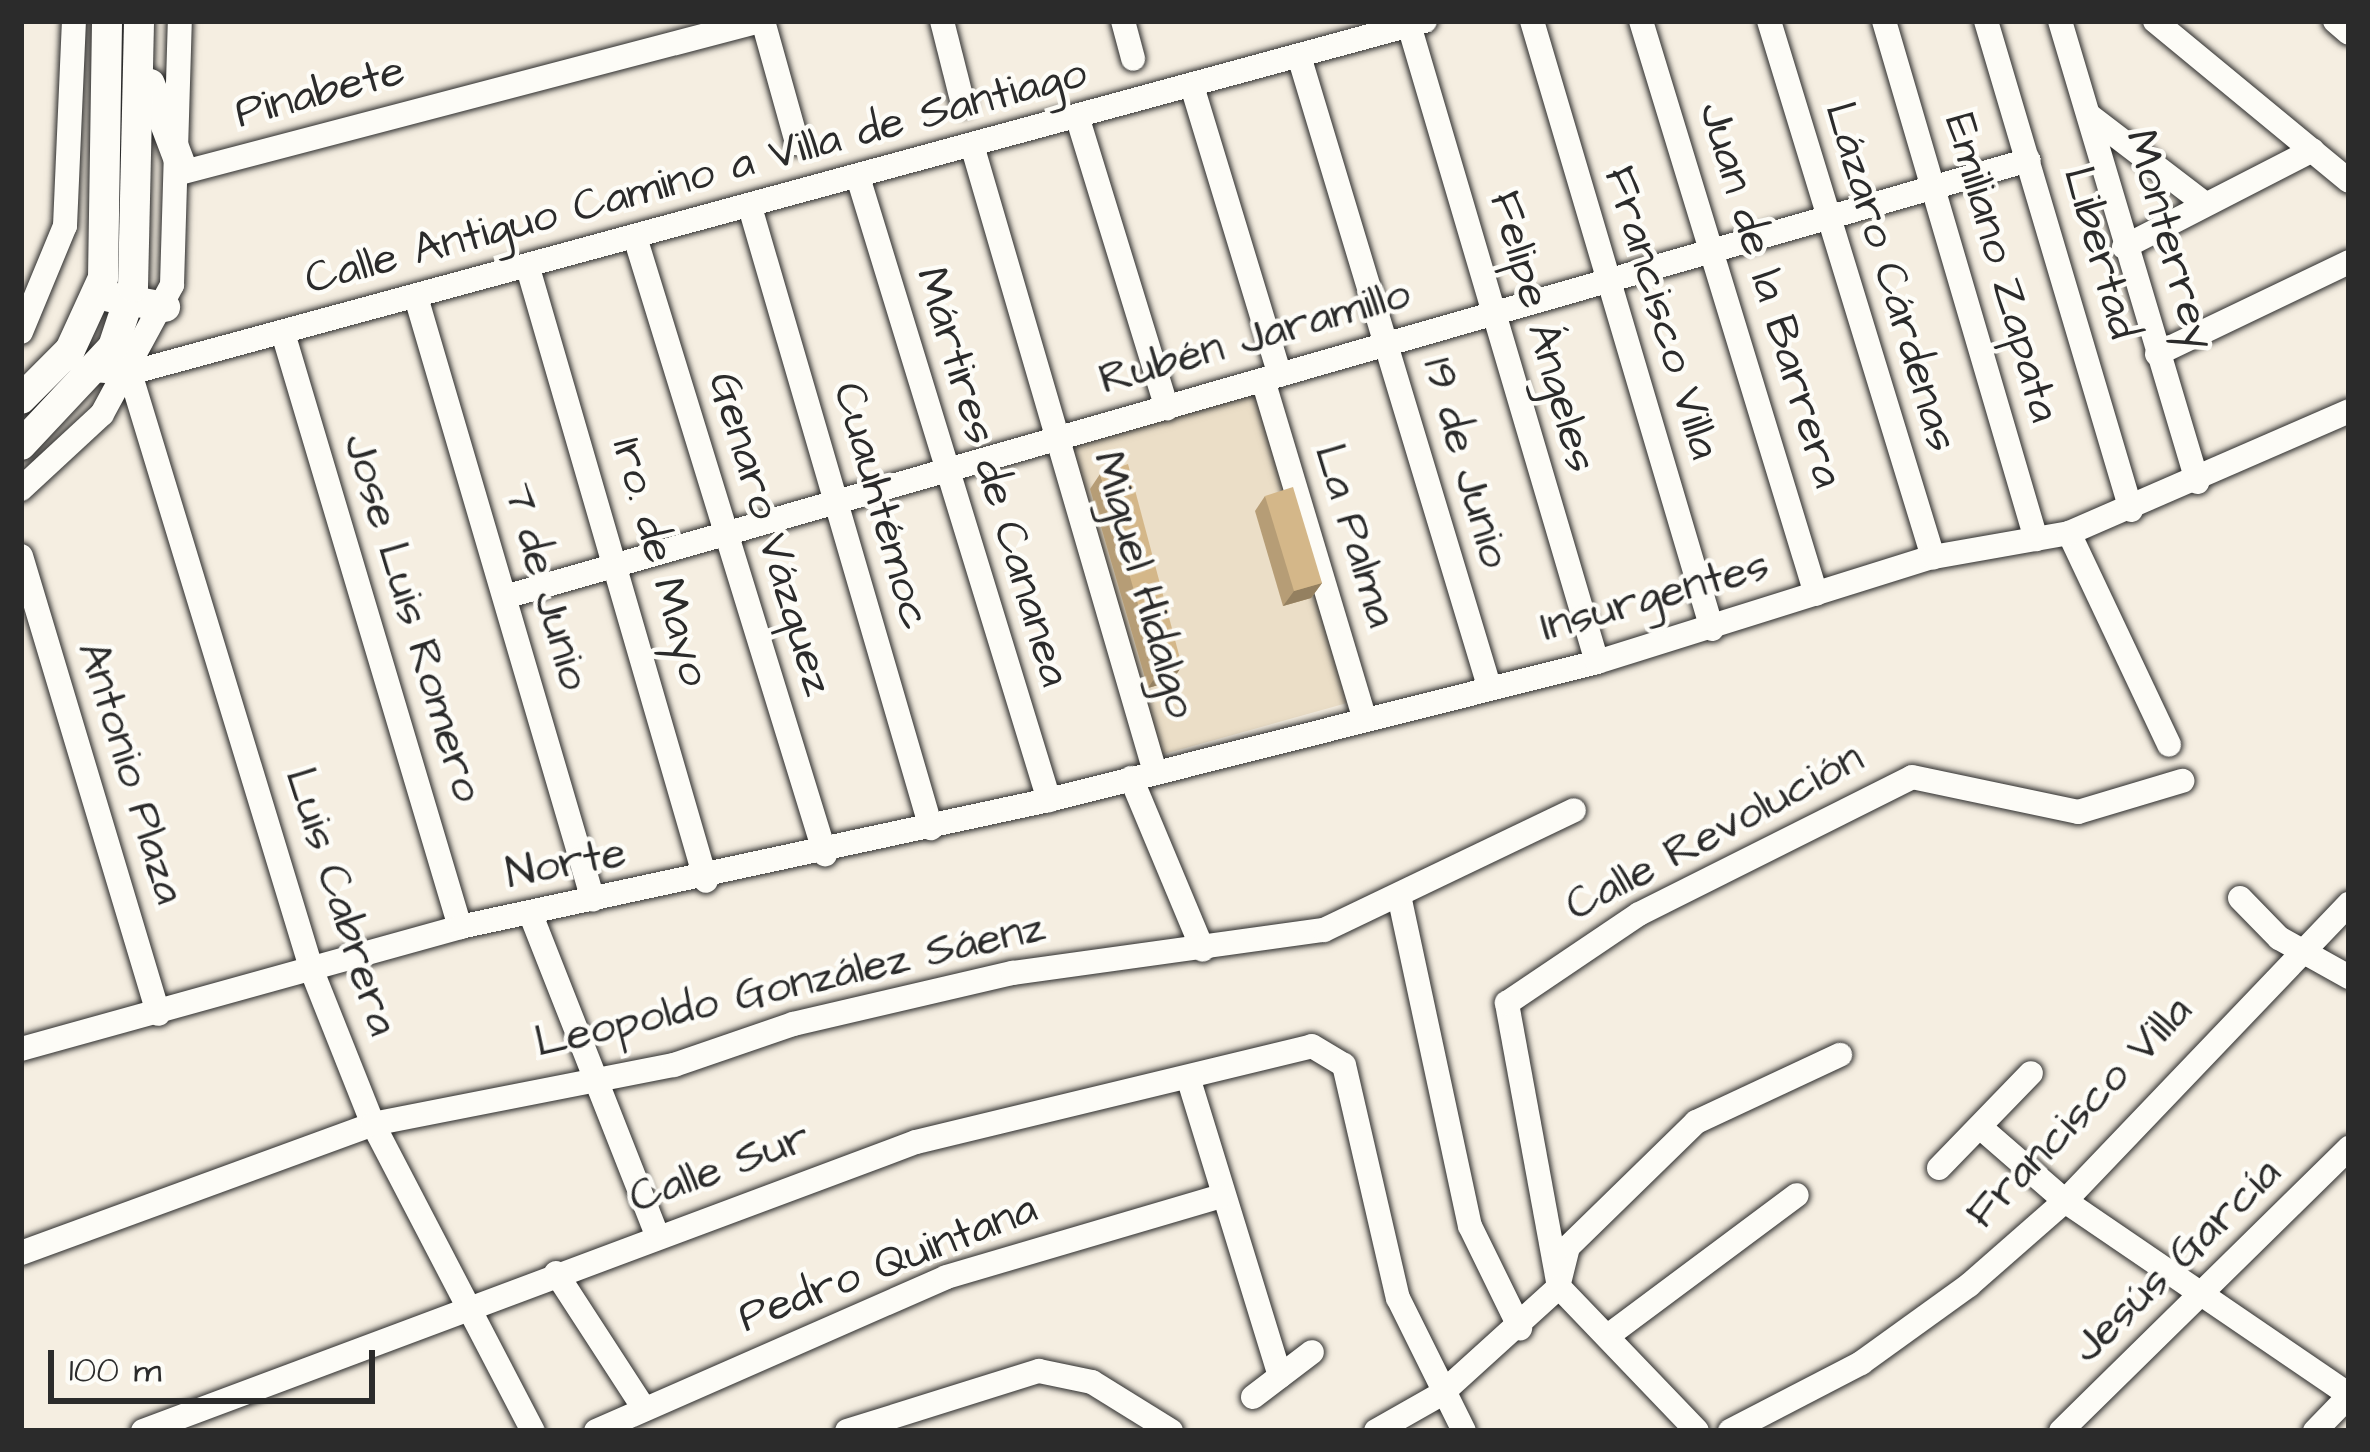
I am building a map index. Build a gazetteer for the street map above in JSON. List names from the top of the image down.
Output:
{
  "streets": {
    "street": [
      "Pinabete",
      "Calle Antiguo Camino a Villa de Santiago",
      "Monterrey",
      "Libertad",
      "Emiliano Zapata",
      "Lázaro Cárdenas",
      "Juan de la Barrera",
      "Francisco Villa",
      "Felipe Ángeles",
      "Rubén Jaramillo",
      "19 de Junio",
      "Mártires de Cananea",
      "Cuauhtémoc",
      "Genaro Vázquez",
      "La Palma",
      "1ro. de Mayo",
      "Miguel Hidalgo",
      "7 de Junio",
      "Insurgentes",
      "Jose Luis Romero",
      "Antonio Plaza",
      "Calle Revolución",
      "Norte",
      "Luis Cabrera",
      "Leopoldo González Sáenz",
      "Calle Sur",
      "Jesús García",
      "Pedro Quintana"
    ]
  },
  "crossings": [
    ["Calle Antiguo Camino a Villa de Santiago", "Felipe Ángeles"],
    ["Calle Antiguo Camino a Villa de Santiago", "19 de Junio"],
    ["Calle Antiguo Camino a Villa de Santiago", "Mártires de Cananea"],
    ["Calle Antiguo Camino a Villa de Santiago", "Cuauhtémoc"],
    ["Calle Antiguo Camino a Villa de Santiago", "Genaro Vázquez"],
    ["Calle Antiguo Camino a Villa de Santiago", "La Palma"],
    ["Calle Antiguo Camino a Villa de Santiago", "1ro. de Mayo"],
    ["Calle Antiguo Camino a Villa de Santiago", "Miguel Hidalgo"],
    ["Calle Antiguo Camino a Villa de Santiago", "7 de Junio"],
    ["Calle Antiguo Camino a Villa de Santiago", "Jose Luis Romero"],
    ["Calle Antiguo Camino a Villa de Santiago", "Luis Cabrera"],
    ["Monterrey", "Insurgentes"],
    ["Libertad", "Rubén Jaramillo"],
    ["Libertad", "Insurgentes"],
    ["Emiliano Zapata", "Rubén Jaramillo"],
    ["Emiliano Zapata", "Insurgentes"],
    ["Lázaro Cárdenas", "Rubén Jaramillo"],
    ["Lázaro Cárdenas", "Insurgentes"],
    ["Juan de la Barrera", "Rubén Jaramillo"],
    ["Juan de la Barrera", "Insurgentes"],
    ["Francisco Villa", "Rubén Jaramillo"],
    ["Francisco Villa", "Insurgentes"],
    ["Felipe Ángeles", "Rubén Jaramillo"],
    ["Felipe Ángeles", "Insurgentes"],
    ["Rubén Jaramillo", "19 de Junio"],
    ["Rubén Jaramillo", "Mártires de Cananea"],
    ["Rubén Jaramillo", "Cuauhtémoc"],
    ["Rubén Jaramillo", "Genaro Vázquez"],
    ["Rubén Jaramillo", "La Palma"],
    ["Rubén Jaramillo", "1ro. de Mayo"],
    ["Rubén Jaramillo", "Miguel Hidalgo"],
    ["Rubén Jaramillo", "7 de Junio"],
    ["19 de Junio", "Insurgentes"],
    ["Mártires de Cananea", "Norte"],
    ["Cuauhtémoc", "Norte"],
    ["Genaro Vázquez", "Norte"],
    ["La Palma", "Insurgentes"],
    ["1ro. de Mayo", "Norte"],
    ["Miguel Hidalgo", "Insurgentes"],
    ["Miguel Hidalgo", "Norte"],
    ["Miguel Hidalgo", "Leopoldo González Sáenz"],
    ["7 de Junio", "Norte"],
    ["Insurgentes", "Norte"],
    ["Jose Luis Romero", "Norte"],
    ["Antonio Plaza", "Norte"],
    ["Norte", "Luis Cabrera"],
    ["Luis Cabrera", "Leopoldo González Sáenz"],
    ["Luis Cabrera", "Calle Sur"]
  ],
  "scale_bar": "100 m"
}
